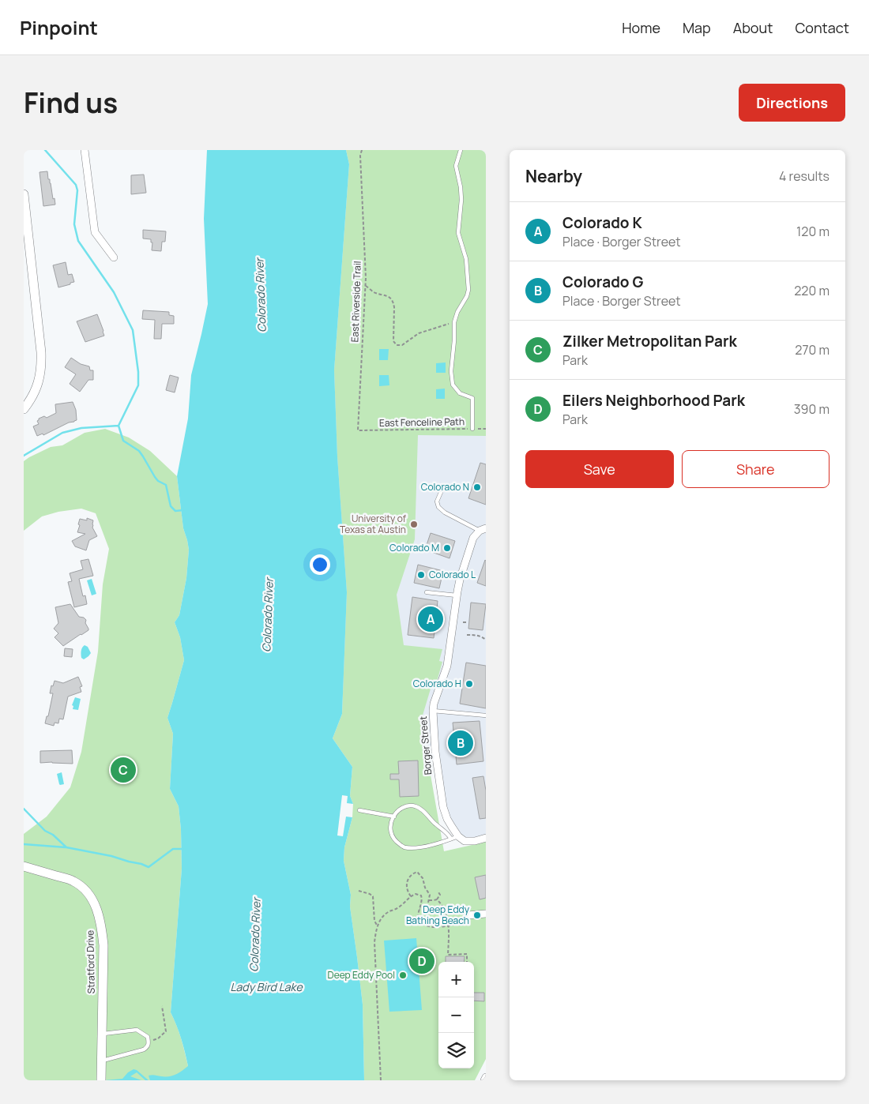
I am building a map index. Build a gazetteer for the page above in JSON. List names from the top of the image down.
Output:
{
  "streets": {
    "street": ["Borger Street", "Stratford Drive"],
    "path": ["East Riverside Trail", "East Fenceline Path"]
  },
  "crossings": [
    ["East Riverside Trail", "East Fenceline Path"]
  ],
  "water": ["Colorado River", "Lady Bird Lake"],
  "places": [
    "Colorado N",
    "University of Texas at Austin",
    "Colorado M",
    "Colorado L",
    "Colorado H",
    "Deep Eddy Bathing Beach",
    "Deep Eddy Pool"
  ],
  "page": {
    "header": "Pinpoint",
    "nav": [
      "Home",
      "Map",
      "About",
      "Contact"
    ],
    "title": "Find us",
    "buttons": [
      "Directions",
      ["Save", "Share"]
    ],
    "heading": ["Nearby", "4 results"],
    "list": [
      {
        "mark": "A",
        "name": "Colorado K",
        "note": "Place · Borger Street",
        "value": "120 m"
      },
      {
        "mark": "B",
        "name": "Colorado G",
        "note": "Place · Borger Street",
        "value": "220 m"
      },
      {
        "mark": "C",
        "name": "Zilker Metropolitan Park",
        "note": "Park",
        "value": "270 m"
      },
      {
        "mark": "D",
        "name": "Eilers Neighborhood Park",
        "note": "Park",
        "value": "390 m"
      }
    ],
    "pins": [
      "A",
      "B",
      "C",
      "D"
    ],
    "map_buttons": ["+", "−"]
  }
}
